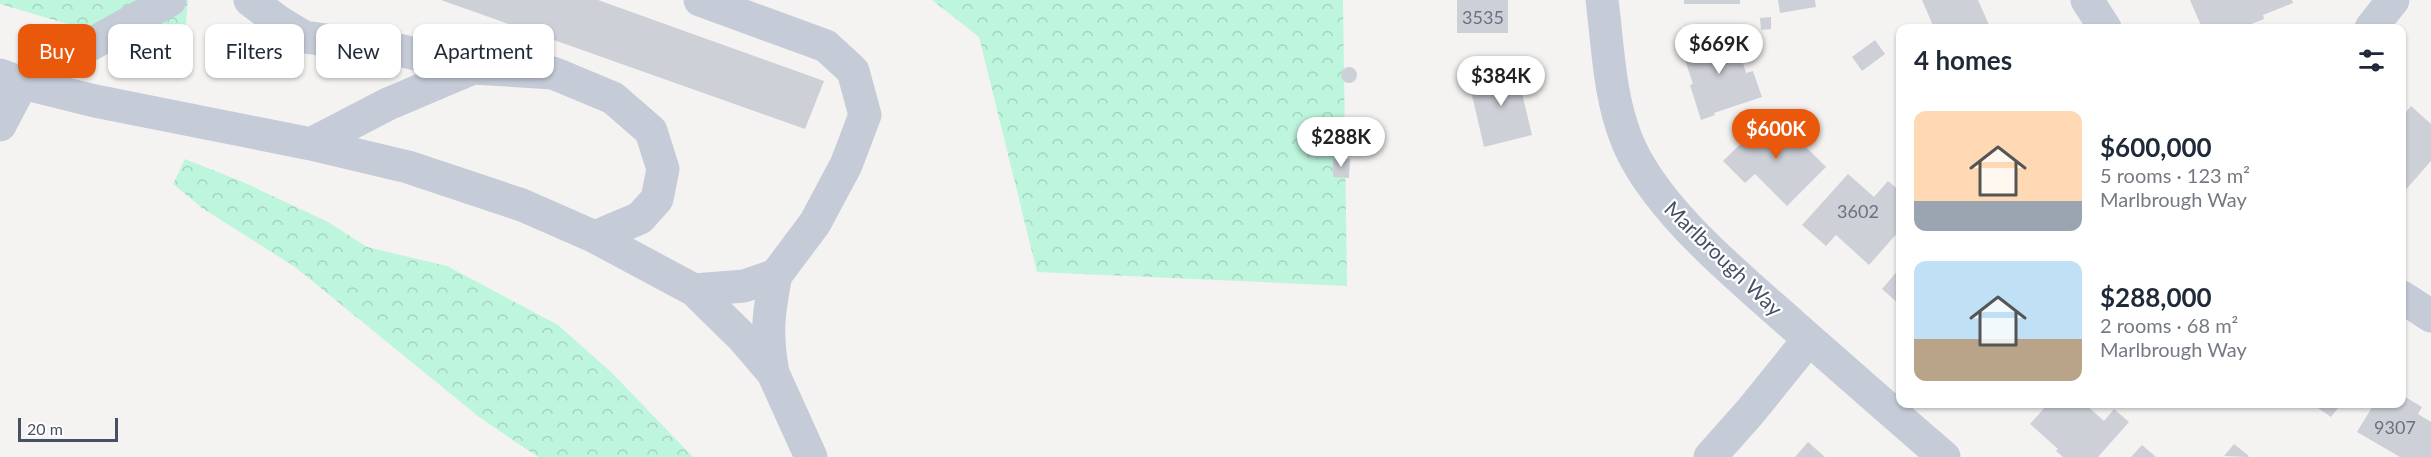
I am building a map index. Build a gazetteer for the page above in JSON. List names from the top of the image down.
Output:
{
  "streets": {
    "street": ["Marlbrough Way"]
  },
  "house_numbers": ["3535", "3602", "9307"],
  "scale_bar": "20 m",
  "page": {
    "price": [
      "$669K",
      "$384K",
      "$600K",
      "$288K"
    ],
    "chip": [
      "Buy",
      "Rent",
      "Filters",
      "New",
      "Apartment"
    ],
    "heading": "4 homes",
    "list": [
      {
        "name": "$600,000",
        "note": "5 rooms · 123 m² · Marlbrough Way"
      },
      {
        "name": "$288,000",
        "note": "2 rooms · 68 m² · Marlbrough Way"
      }
    ],
    "scale": "20 m"
  }
}
